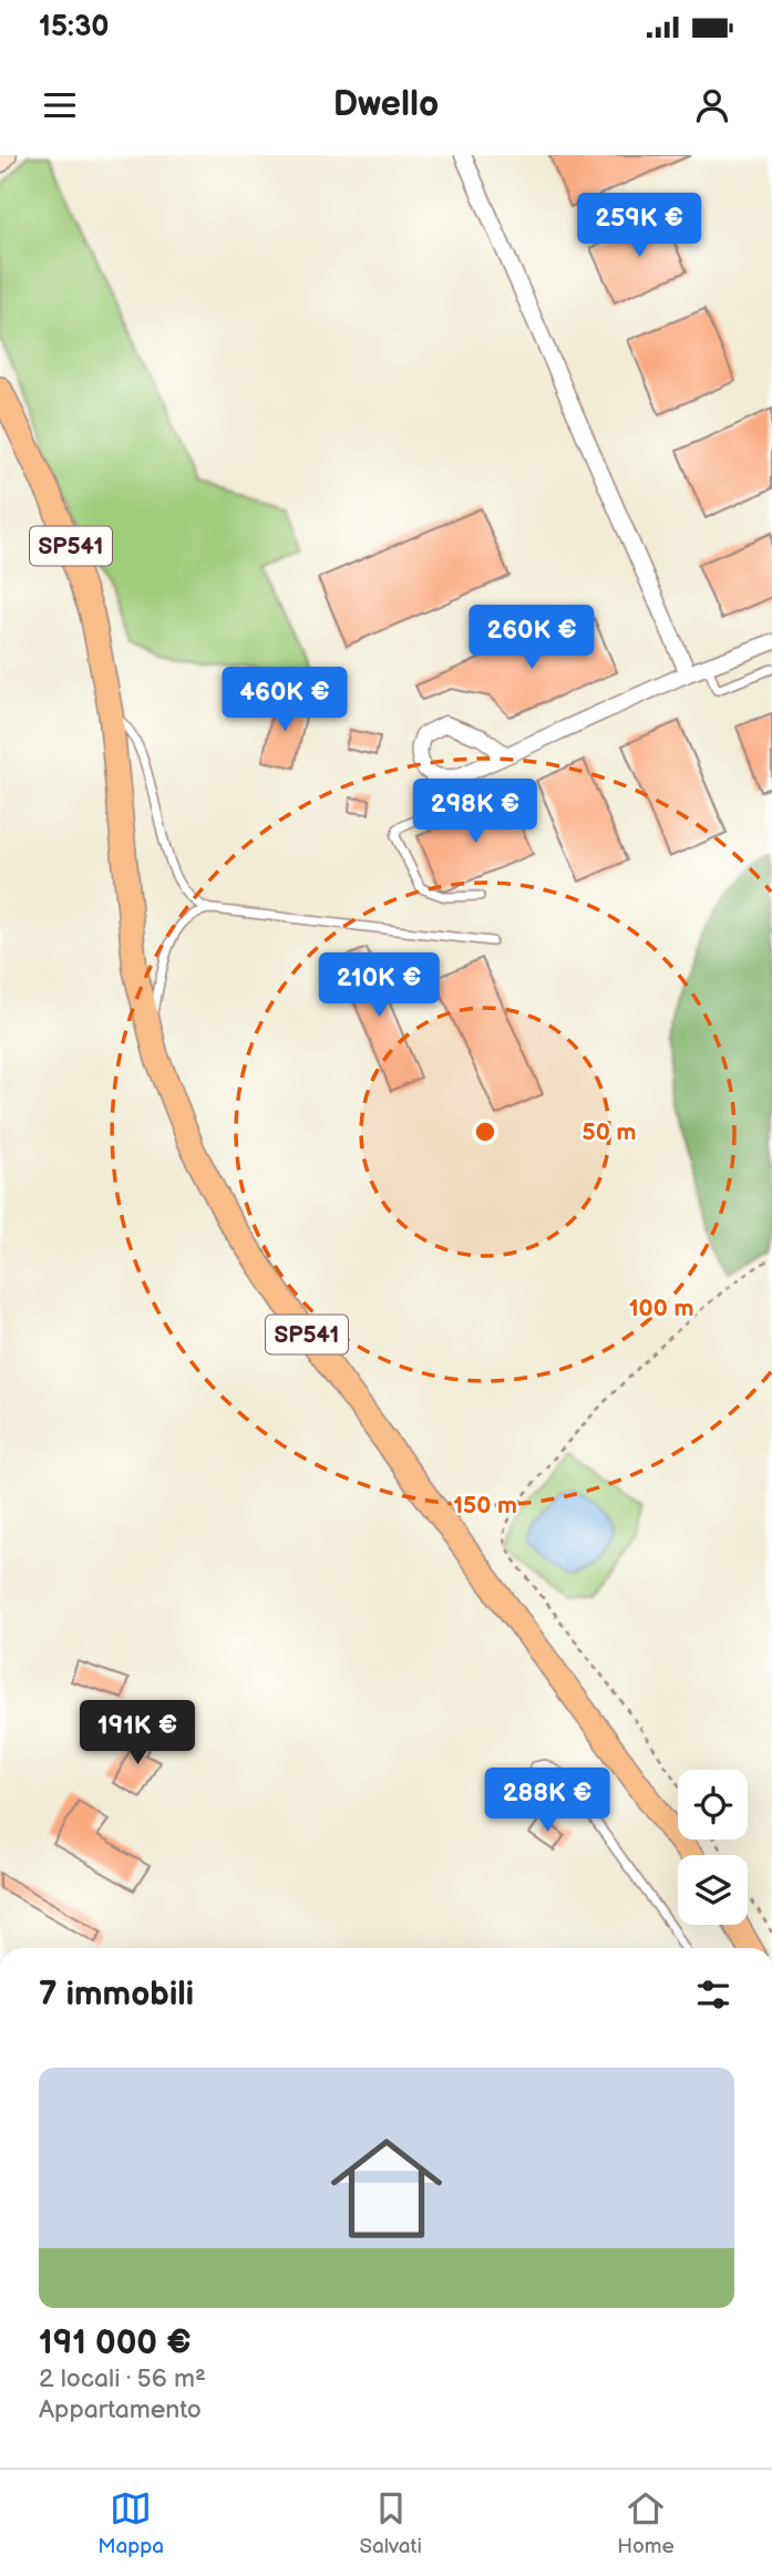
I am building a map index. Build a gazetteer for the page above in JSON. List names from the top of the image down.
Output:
{
  "streets": {
    "main road": ["SP541"]
  },
  "page": {
    "status": "15:30",
    "header": "Dwello",
    "price": [
      "259K €",
      "260K €",
      "460K €",
      "298K €",
      "210K €",
      "191K €",
      "288K €"
    ],
    "heading": "7 immobili",
    "list": [
      {
        "name": "191 000 €",
        "note": "2 locali · 56 m² · Appartamento"
      }
    ],
    "tabs": ["Mappa", "Salvati", "Home"]
  },
  "rings": ["50 m", "100 m", "150 m"]
}
